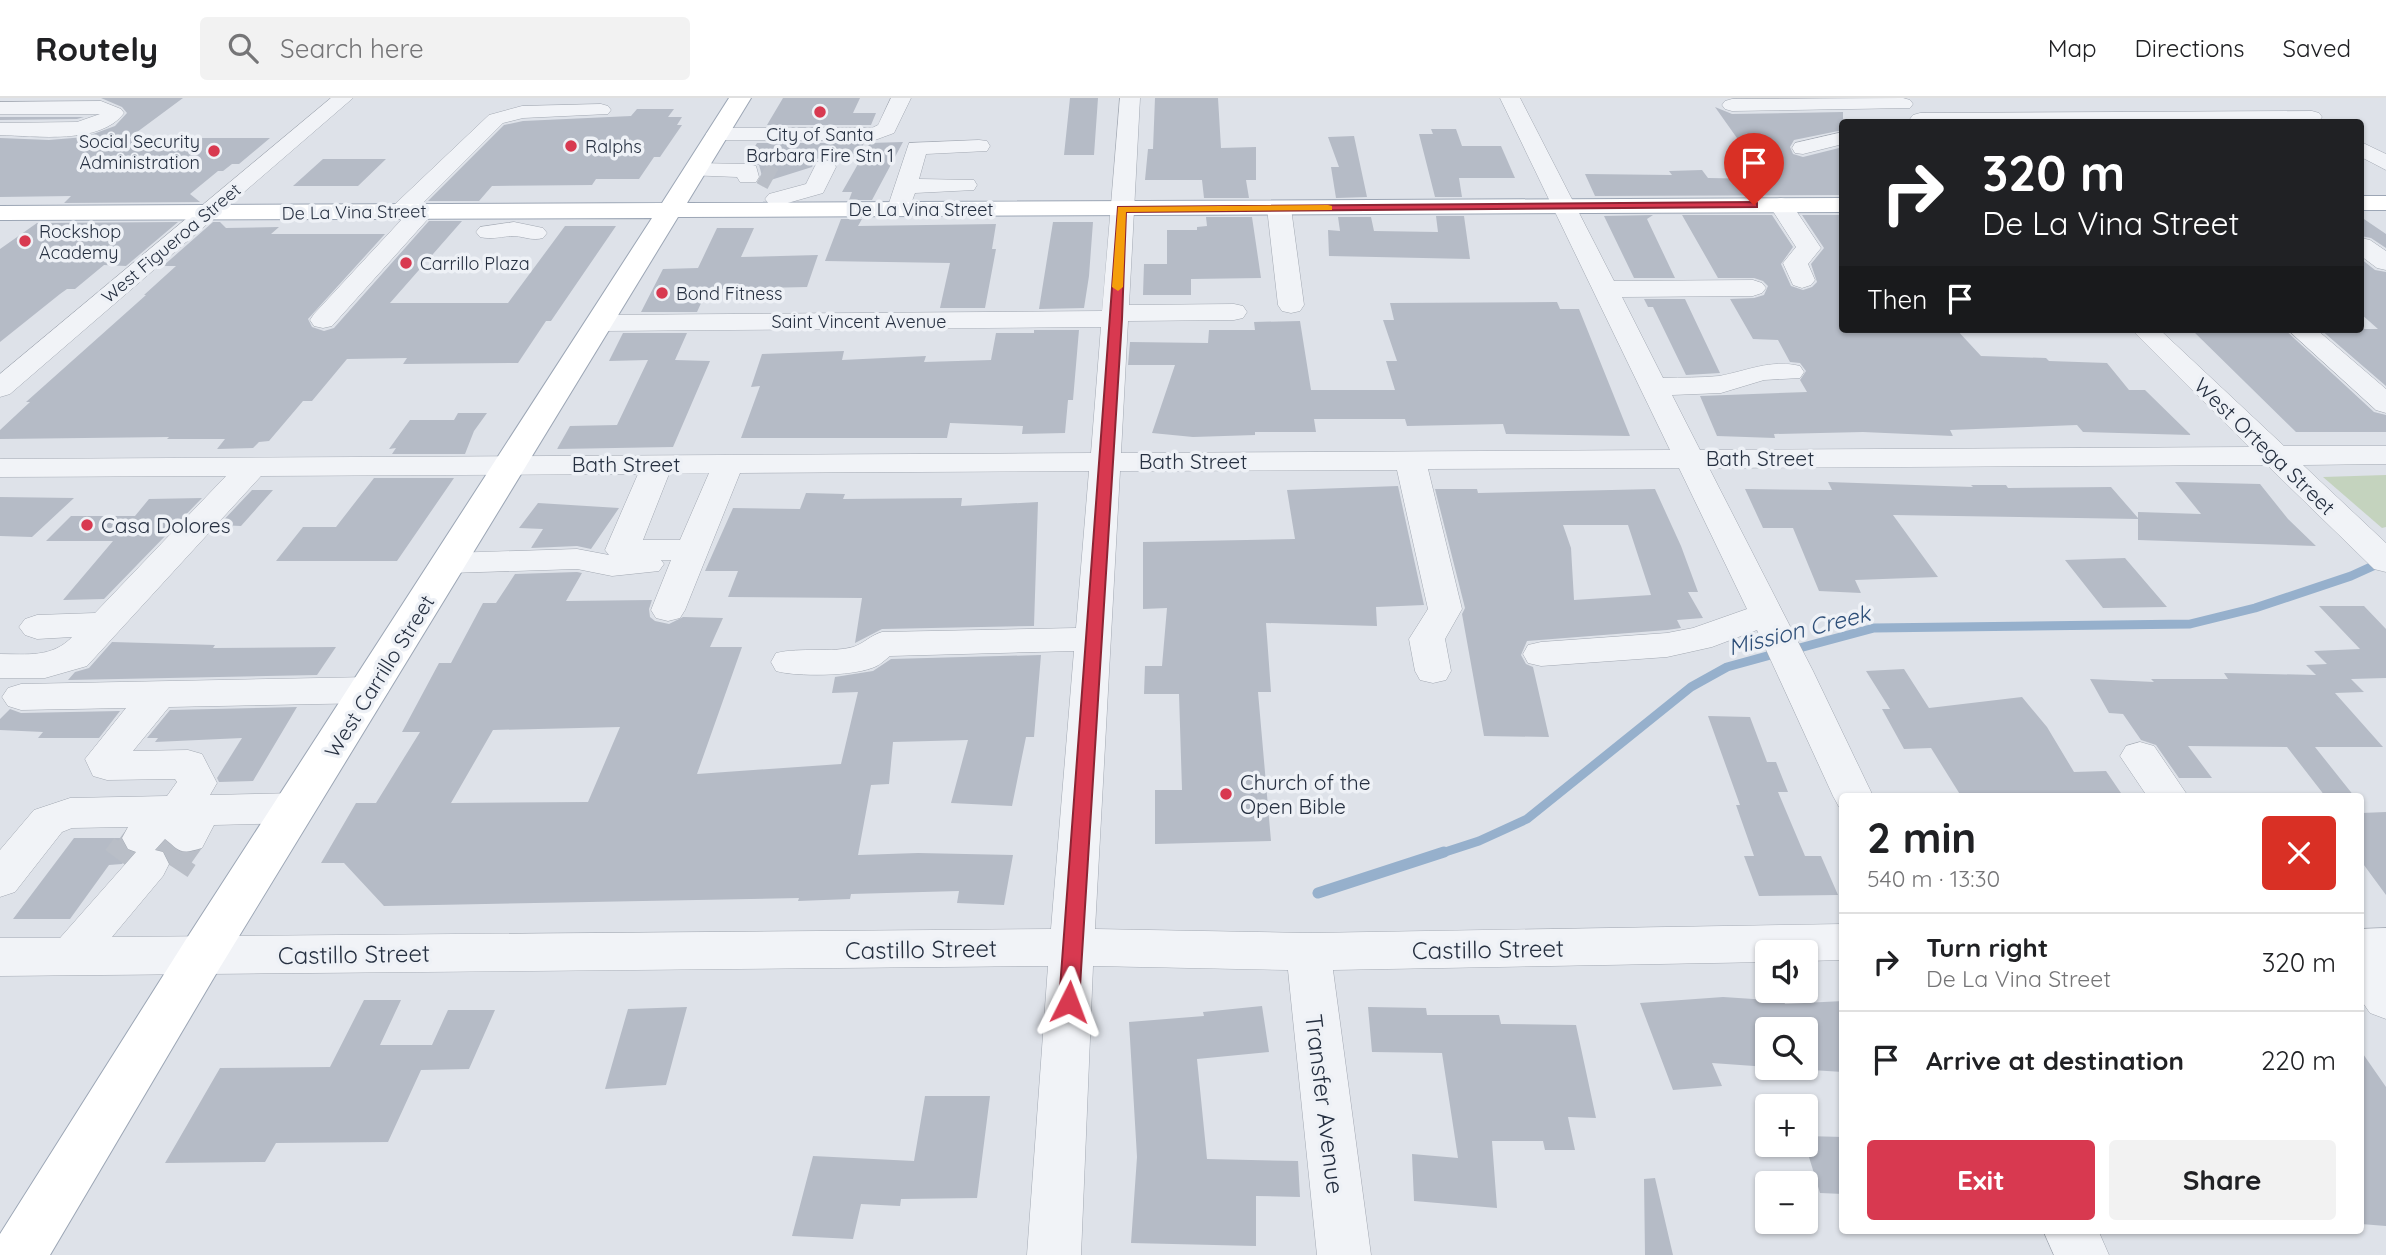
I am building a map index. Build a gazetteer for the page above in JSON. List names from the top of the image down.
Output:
{
  "streets": {
    "main road": ["De La Vina Street", "West Carrillo Street"],
    "street": [
      "West Figueroa Street",
      "Saint Vincent Avenue",
      "West Ortega Street",
      "Bath Street",
      "Castillo Street",
      "Transfer Avenue"
    ]
  },
  "crossings": [
    ["De La Vina Street", "West Figueroa Street"],
    ["De La Vina Street", "West Carrillo Street"],
    ["Saint Vincent Avenue", "West Carrillo Street"],
    ["West Ortega Street", "Bath Street"],
    ["Bath Street", "West Carrillo Street"],
    ["West Carrillo Street", "Castillo Street"],
    ["Castillo Street", "Transfer Avenue"]
  ],
  "water": ["Mission Creek"],
  "places": [
    "City of Santa Barbara Fire Stn 1",
    "Ralphs",
    "Social Security Administration",
    "Rockshop Academy",
    "Carrillo Plaza",
    "Bond Fitness",
    "Casa Dolores",
    "Church of the Open Bible"
  ],
  "page": {
    "header": "Routely",
    "search": "Search here",
    "nav": ["Map", "Directions", "Saved"],
    "turn": ["320 m", "De La Vina Street"],
    "then": "Then",
    "heading": ["2 min", "540 m · 13:30"],
    "list": [
      {
        "name": "Turn right",
        "note": "De La Vina Street",
        "value": "320 m"
      },
      {
        "name": "Arrive at destination",
        "value": "220 m"
      }
    ],
    "map_buttons": ["+", "−"],
    "buttons": ["Exit", "Share"]
  }
}
